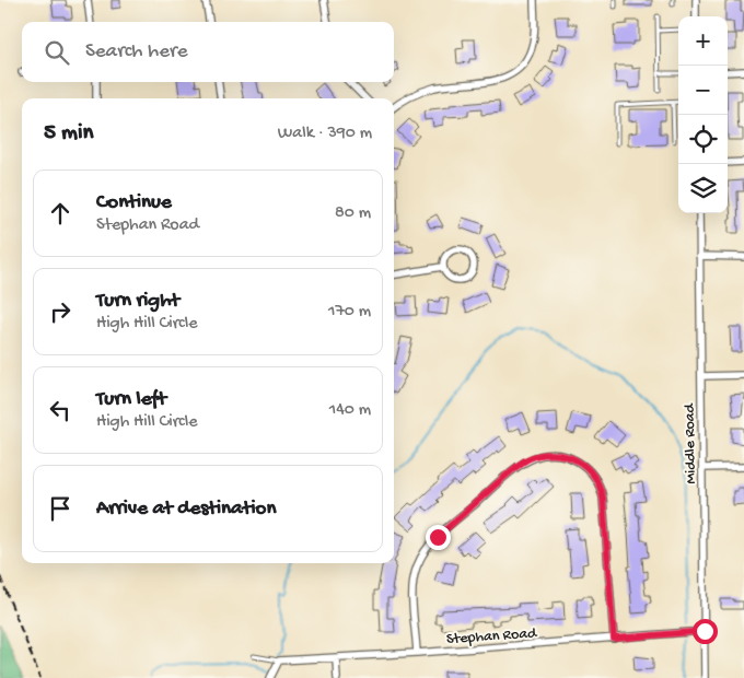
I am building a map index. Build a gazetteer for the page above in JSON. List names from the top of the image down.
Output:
{
  "streets": {
    "street": ["Middle Road", "Stephan Road"]
  },
  "crossings": [
    ["Middle Road", "Stephan Road"]
  ],
  "page": {
    "map_buttons": ["+", "−"],
    "search": "Search here",
    "heading": ["5 min", "Walk · 390 m"],
    "list": [
      ["Continue", "Stephan Road", "80 m"],
      ["Turn right", "High Hill Circle", "170 m"],
      ["Turn left", "High Hill Circle", "140 m"],
      "Arrive at destination"
    ]
  }
}
